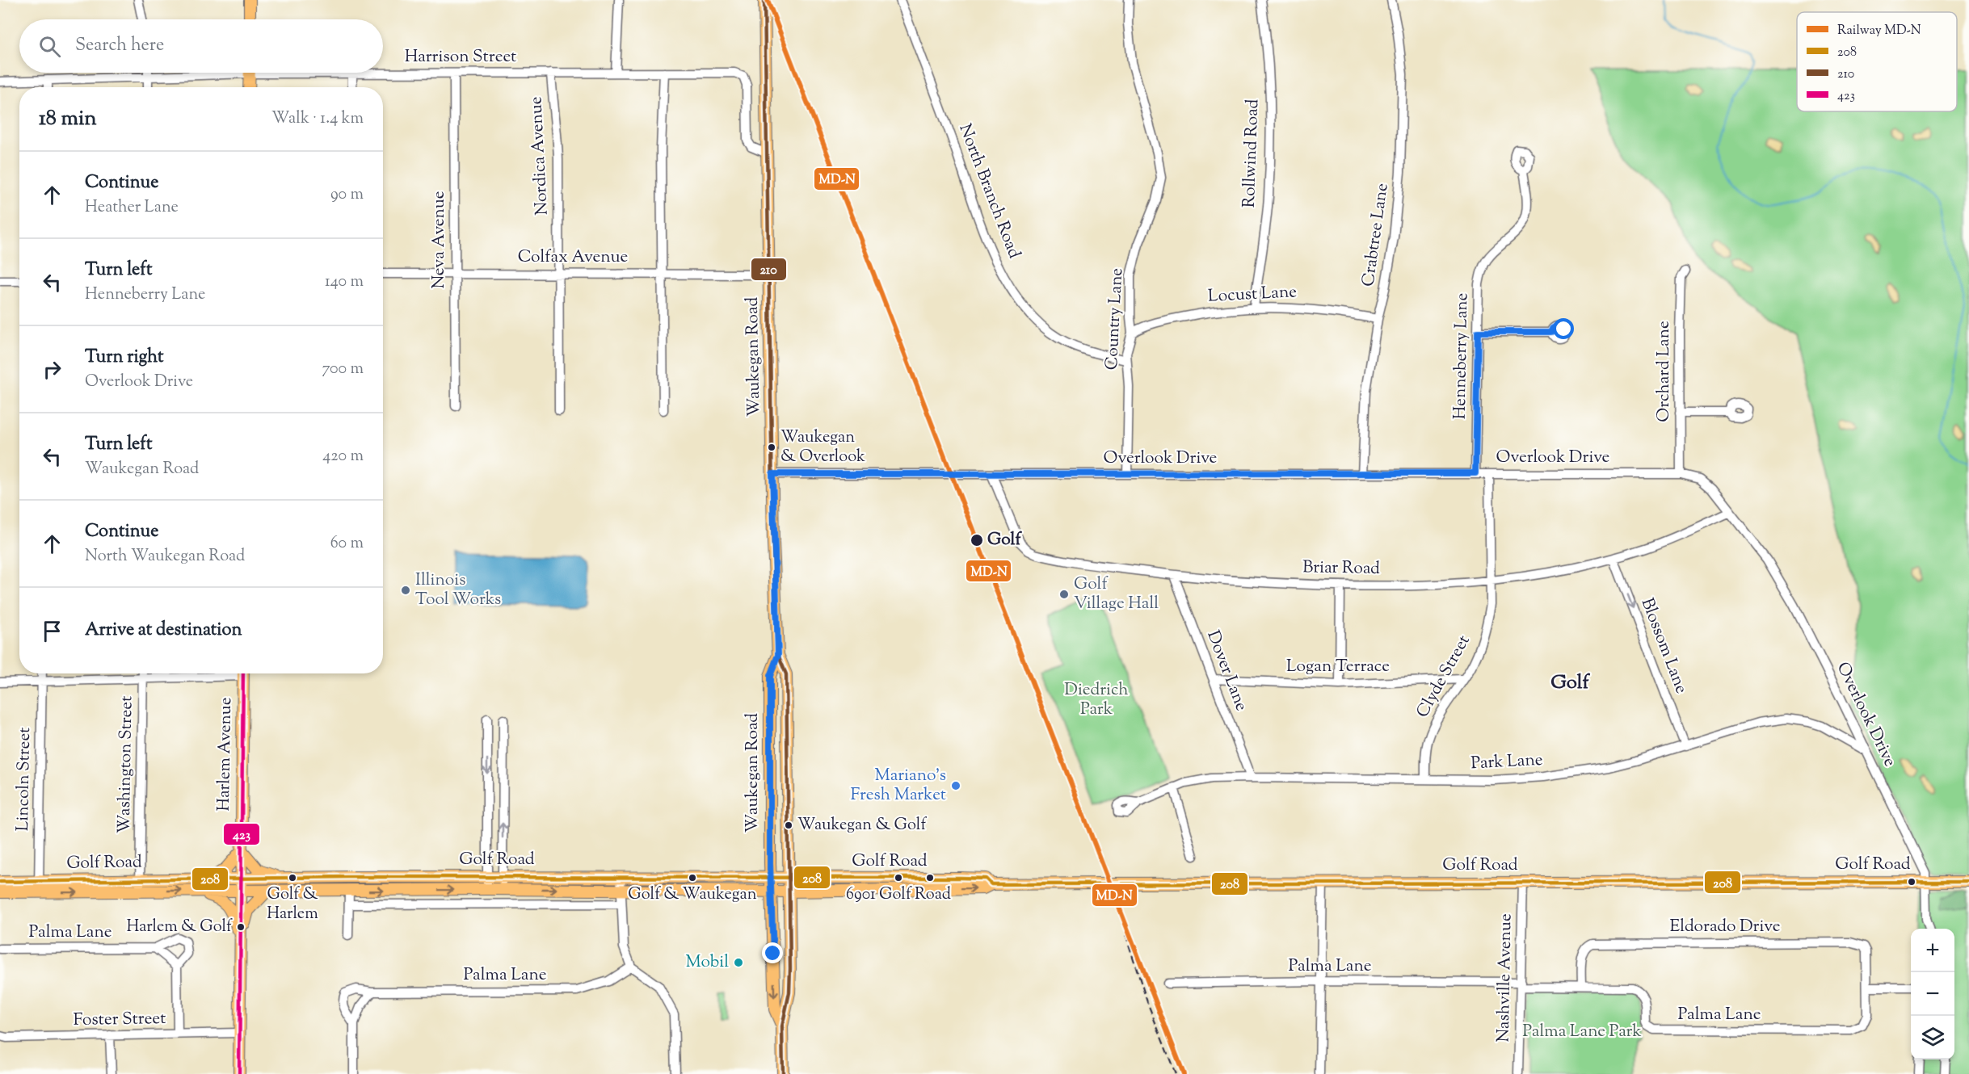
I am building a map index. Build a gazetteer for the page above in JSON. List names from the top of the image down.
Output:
{
  "streets": {
    "main road": ["Waukegan Road", "Harlem Avenue", "Golf Road"],
    "street": [
      "Harrison Street",
      "Rollwind Road",
      "Nordica Avenue",
      "North Branch Road",
      "Crabtree Lane",
      "Neva Avenue",
      "Colfax Avenue",
      "Locust Lane",
      "Country Lane",
      "Henneberry Lane",
      "Orchard Lane",
      "Overlook Drive",
      "Briar Road",
      "Blossom Lane",
      "Logan Terrace",
      "Dover Lane",
      "Clyde Street",
      "Park Lane",
      "Washington Street",
      "Lincoln Street",
      "Eldorado Drive",
      "Palma Lane",
      "Nashville Avenue",
      "Foster Street"
    ]
  },
  "crossings": [
    ["Harrison Street", "Nordica Avenue"],
    ["Harrison Street", "Neva Avenue"],
    ["Harrison Street", "Waukegan Road"],
    ["Rollwind Road", "Locust Lane"],
    ["Nordica Avenue", "Colfax Avenue"],
    ["North Branch Road", "Country Lane"],
    ["Crabtree Lane", "Locust Lane"],
    ["Crabtree Lane", "Overlook Drive"],
    ["Neva Avenue", "Colfax Avenue"],
    ["Colfax Avenue", "Waukegan Road"],
    ["Locust Lane", "Country Lane"],
    ["Country Lane", "Overlook Drive"],
    ["Henneberry Lane", "Overlook Drive"],
    ["Waukegan Road", "Overlook Drive"],
    ["Waukegan Road", "Golf Road"],
    ["Orchard Lane", "Overlook Drive"],
    ["Overlook Drive", "Briar Road"],
    ["Overlook Drive", "Clyde Street"],
    ["Overlook Drive", "Park Lane"],
    ["Overlook Drive", "Golf Road"],
    ["Briar Road", "Blossom Lane"],
    ["Briar Road", "Dover Lane"],
    ["Briar Road", "Clyde Street"],
    ["Blossom Lane", "Park Lane"],
    ["Logan Terrace", "Dover Lane"],
    ["Logan Terrace", "Clyde Street"],
    ["Dover Lane", "Park Lane"],
    ["Clyde Street", "Park Lane"],
    ["Harlem Avenue", "Golf Road"],
    ["Harlem Avenue", "Foster Street"],
    ["Washington Street", "Golf Road"],
    ["Lincoln Street", "Golf Road"],
    ["Golf Road", "Nashville Avenue"],
    ["Eldorado Drive", "Palma Lane"],
    ["Palma Lane", "Nashville Avenue"]
  ],
  "one_way": ["Blossom Lane"],
  "districts": ["Golf"],
  "parks": ["Diedrich Park", "Palma Lane Park"],
  "places": [
    "Waukegan & Overlook",
    "Golf",
    "Illinois Tool Works",
    "Golf Village Hall",
    "Mariano's Fresh Market",
    "Waukegan & Golf",
    "Golf & Harlem",
    "Golf & Waukegan",
    "6901 Golf Road",
    "Harlem & Golf",
    "Mobil"
  ],
  "lines": [
    "rail line MD-N",
    "transit line 210",
    "transit line 423",
    "transit line 208"
  ],
  "legend": [
    "Railway MD-N",
    "208",
    "210",
    "423"
  ],
  "page": {
    "search": "Search here",
    "heading": ["18 min", "Walk · 1.4 km"],
    "list": [
      ["Continue", "Heather Lane", "90 m"],
      ["Turn left", "Henneberry Lane", "140 m"],
      ["Turn right", "Overlook Drive", "700 m"],
      ["Turn left", "Waukegan Road", "420 m"],
      ["Continue", "North Waukegan Road", "60 m"],
      "Arrive at destination"
    ],
    "map_buttons": ["+", "−"]
  }
}
